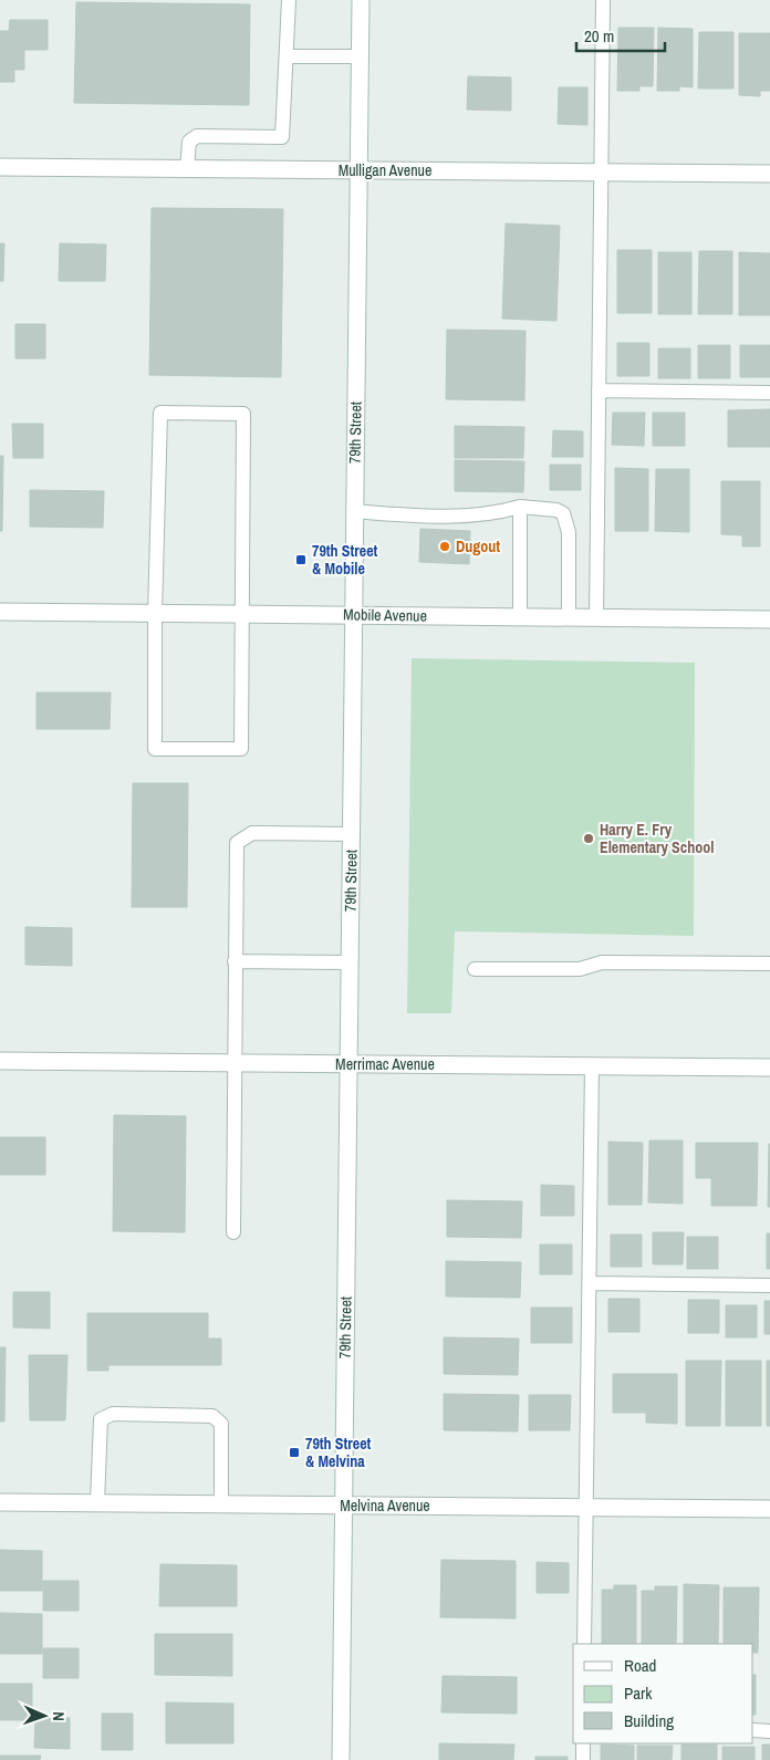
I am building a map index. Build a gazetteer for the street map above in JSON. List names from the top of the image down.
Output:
{
  "streets": {
    "street": [
      "Mulligan Avenue",
      "79th Street",
      "Mobile Avenue",
      "Merrimac Avenue",
      "Melvina Avenue"
    ]
  },
  "crossings": [
    ["Mulligan Avenue", "79th Street"],
    ["79th Street", "Mobile Avenue"],
    ["79th Street", "Merrimac Avenue"],
    ["79th Street", "Melvina Avenue"]
  ],
  "places": {
    "other": ["Dugout", "Harry E. Fry Elementary School"],
    "transit": ["79th Street & Mobile", "79th Street & Melvina"]
  },
  "legend": ["Road", "Park", "Building"],
  "scale_bar": "20 m",
  "north": "right"
}
